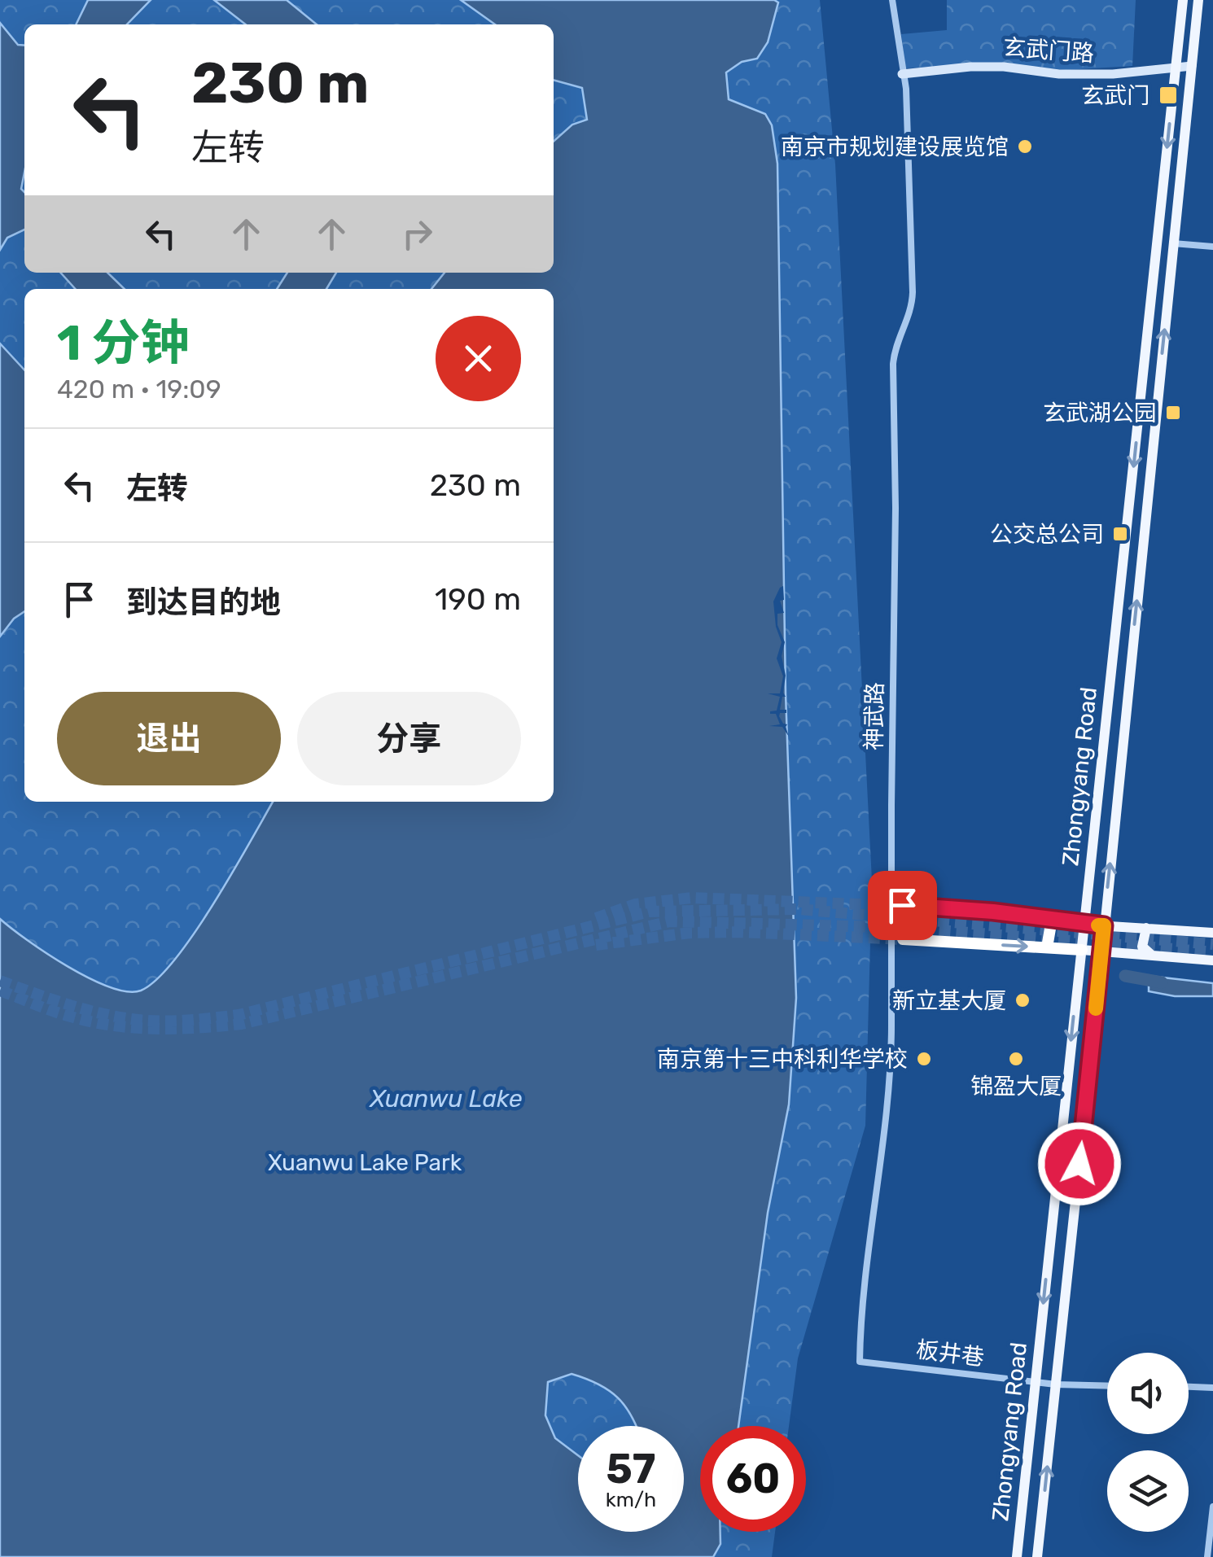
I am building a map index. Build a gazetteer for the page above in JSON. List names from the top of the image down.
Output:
{
  "streets": {
    "main road": ["Zhongyang Road"],
    "street": ["玄武门路", "神武路", "板井巷"]
  },
  "crossings": [
    ["玄武门路", "神武路"],
    ["玄武门路", "Zhongyang Road"],
    ["神武路", "板井巷"],
    ["Zhongyang Road", "板井巷"]
  ],
  "water": ["Xuanwu Lake"],
  "parks": ["Xuanwu Lake Park"],
  "places": {
    "transit": ["玄武门", "玄武湖公园", "公交总公司"],
    "other": [
      "南京市规划建设展览馆",
      "新立基大厦",
      "南京第十三中科利华学校",
      "锦盈大厦"
    ]
  },
  "page": {
    "turn": ["230 m", "左转"],
    "heading": ["1 分钟", "420 m · 19:09"],
    "list": [
      {
        "name": "左转",
        "value": "230 m"
      },
      {
        "name": "到达目的地",
        "value": "190 m"
      }
    ],
    "buttons": ["退出", "分享"],
    "speed": "57 km/h",
    "limit": "60"
  }
}
